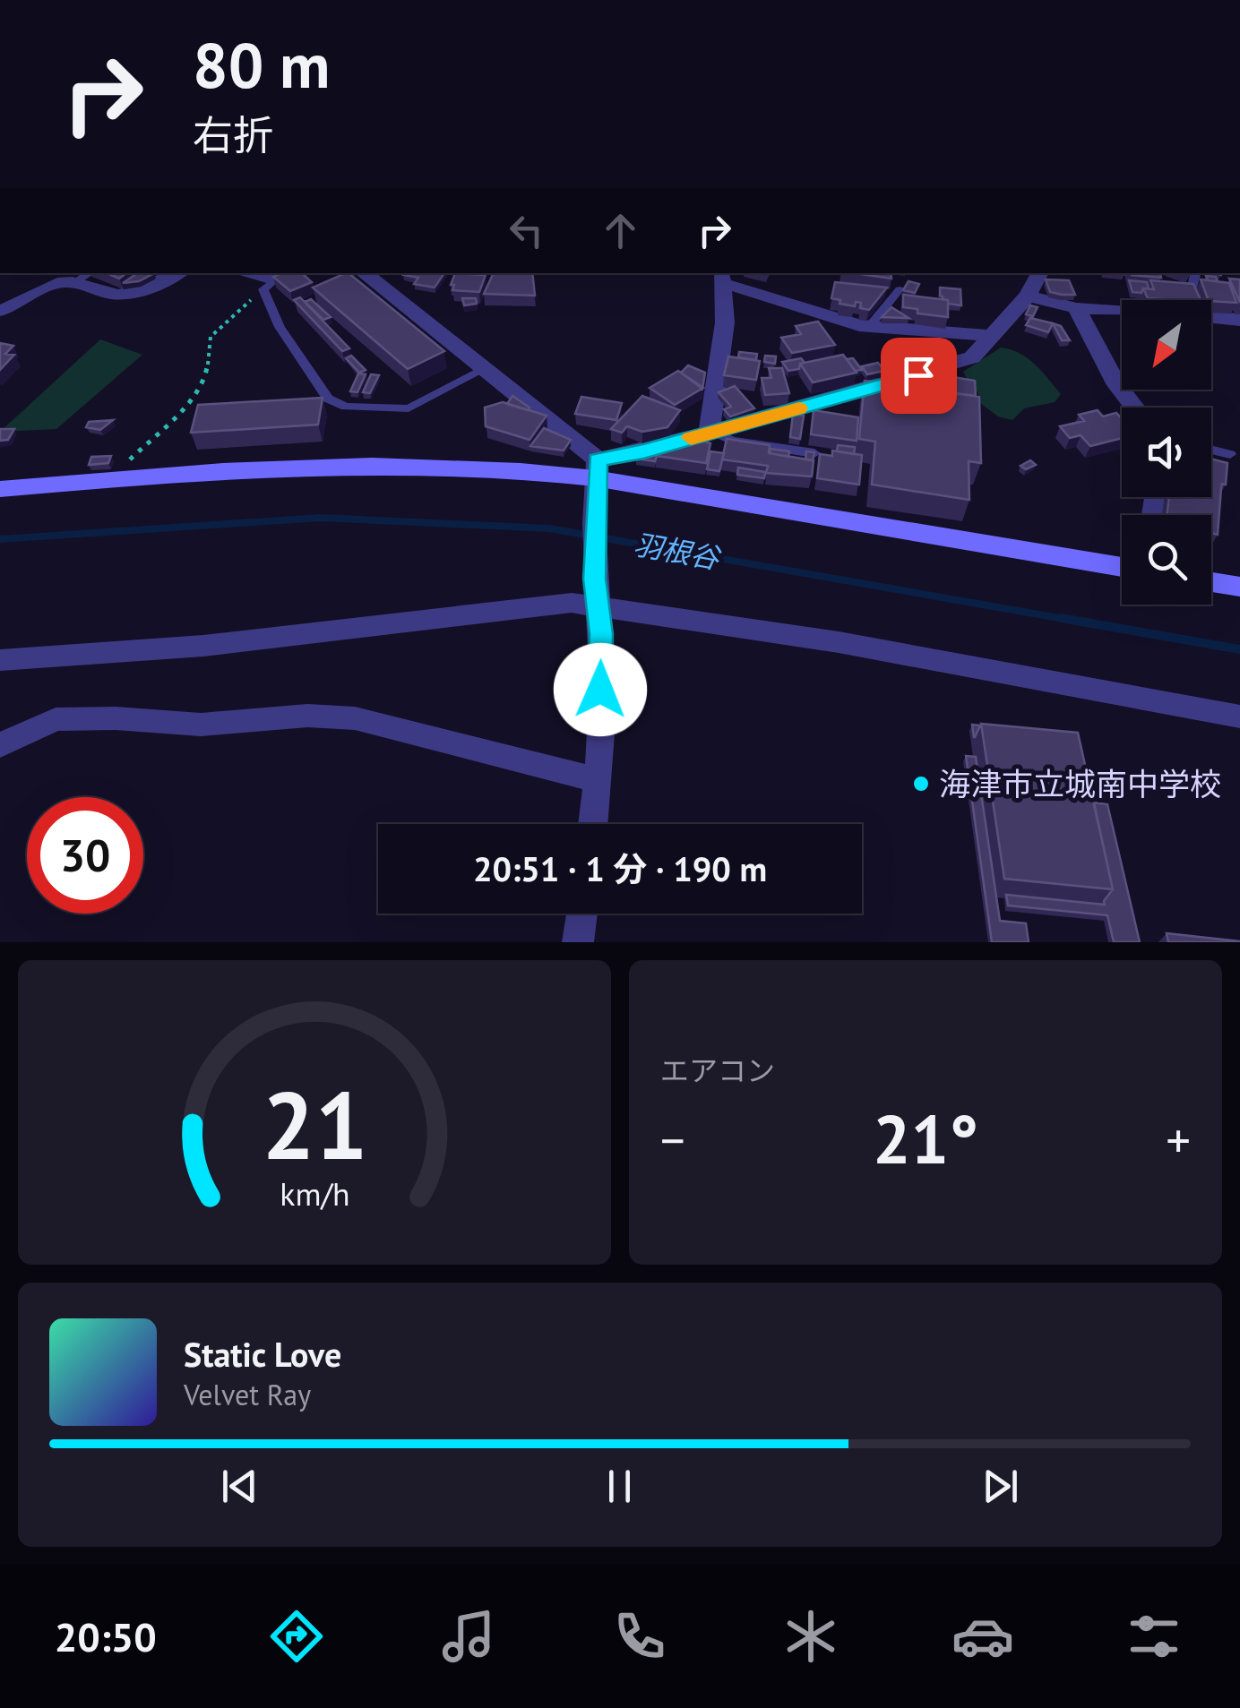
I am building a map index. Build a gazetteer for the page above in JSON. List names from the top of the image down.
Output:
{
  "water": ["羽根谷"],
  "places": ["海津市立城南中学校"],
  "north": "bottom left",
  "page": {
    "turn": ["80 m", "右折"],
    "limit": "30",
    "trip": "20:51 · 1 分 · 190 m",
    "tile": "エアコン",
    "heat": ["−", "21°", "+"],
    "song": ["Static Love", "Velvet Ray"],
    "tabs": "20:50",
    "gauge": ["21", "km/h"]
  }
}
